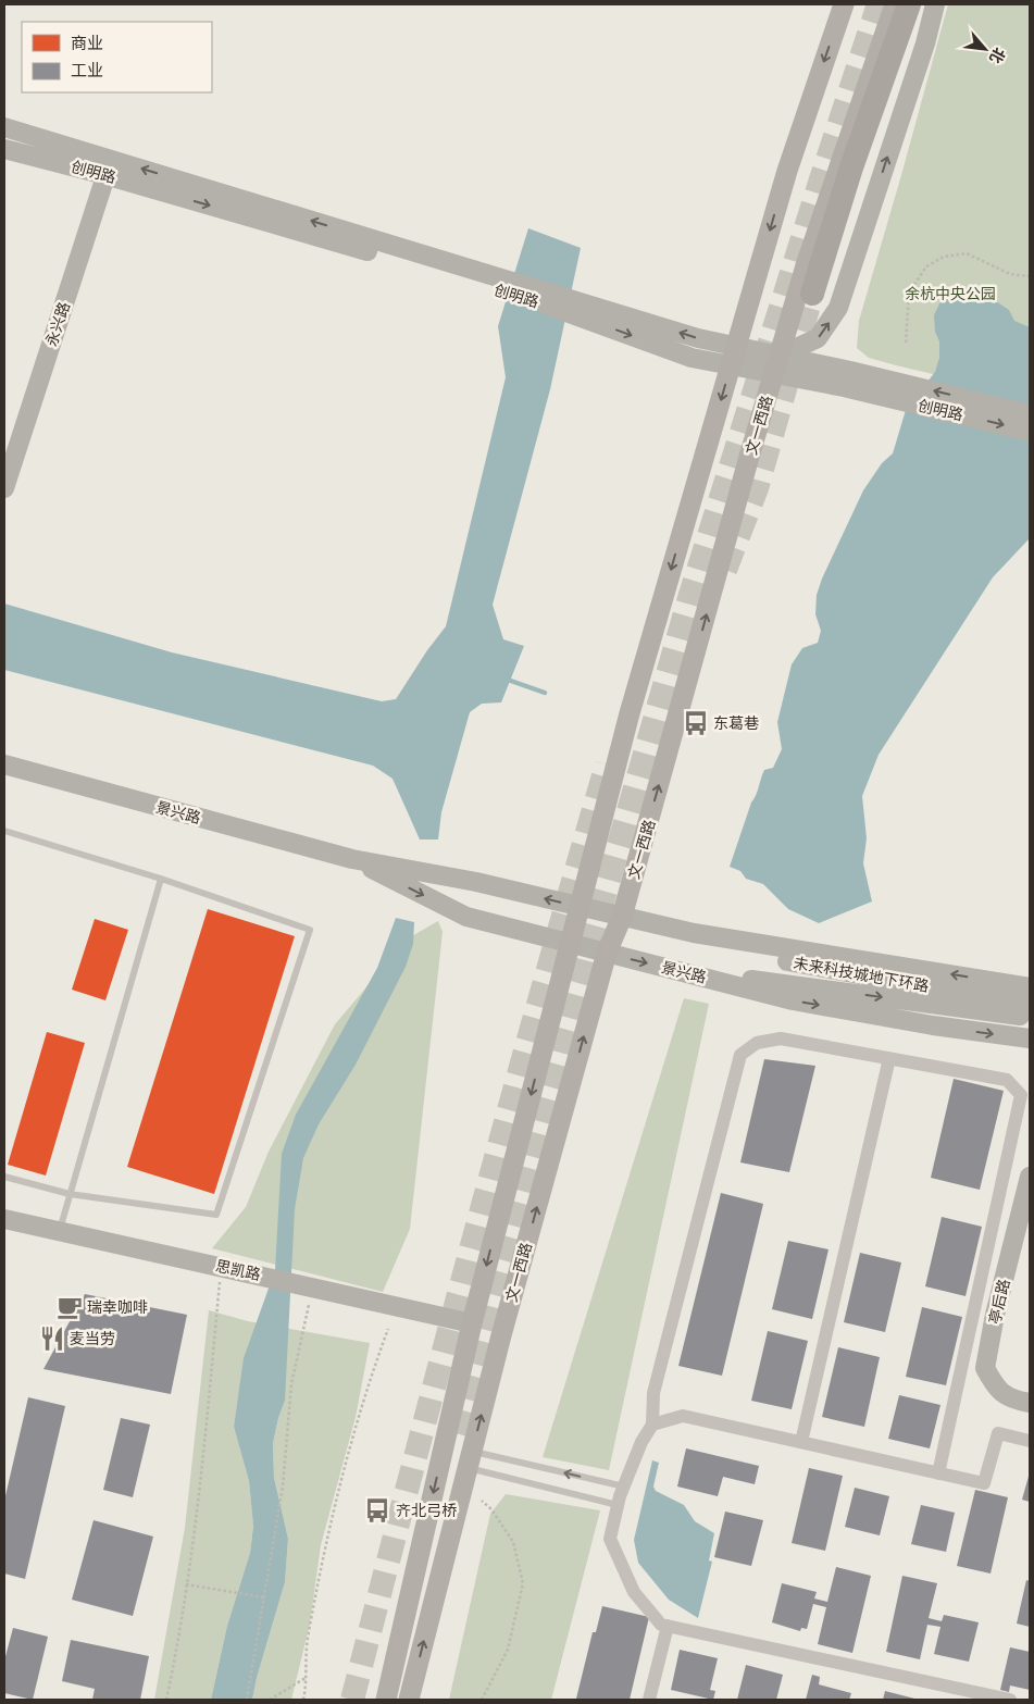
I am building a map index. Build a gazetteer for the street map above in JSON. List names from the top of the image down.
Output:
{
  "streets": {
    "main road": ["文一西路"],
    "street": [
      "创明路",
      "永兴路",
      "景兴路",
      "未来科技城地下环路",
      "思凯路",
      "亭后路"
    ]
  },
  "crossings": [
    ["创明路", "永兴路"],
    ["创明路", "文一西路"],
    ["文一西路", "景兴路"],
    ["景兴路", "未来科技城地下环路"]
  ],
  "parks": ["余杭中央公园"],
  "places": {
    "bus stop": ["东葛巷", "齐北弓桥"],
    "cafe": ["瑞幸咖啡"],
    "restaurant": ["麦当劳"]
  },
  "legend": ["商业", "工业"],
  "north": "bottom right"
}
